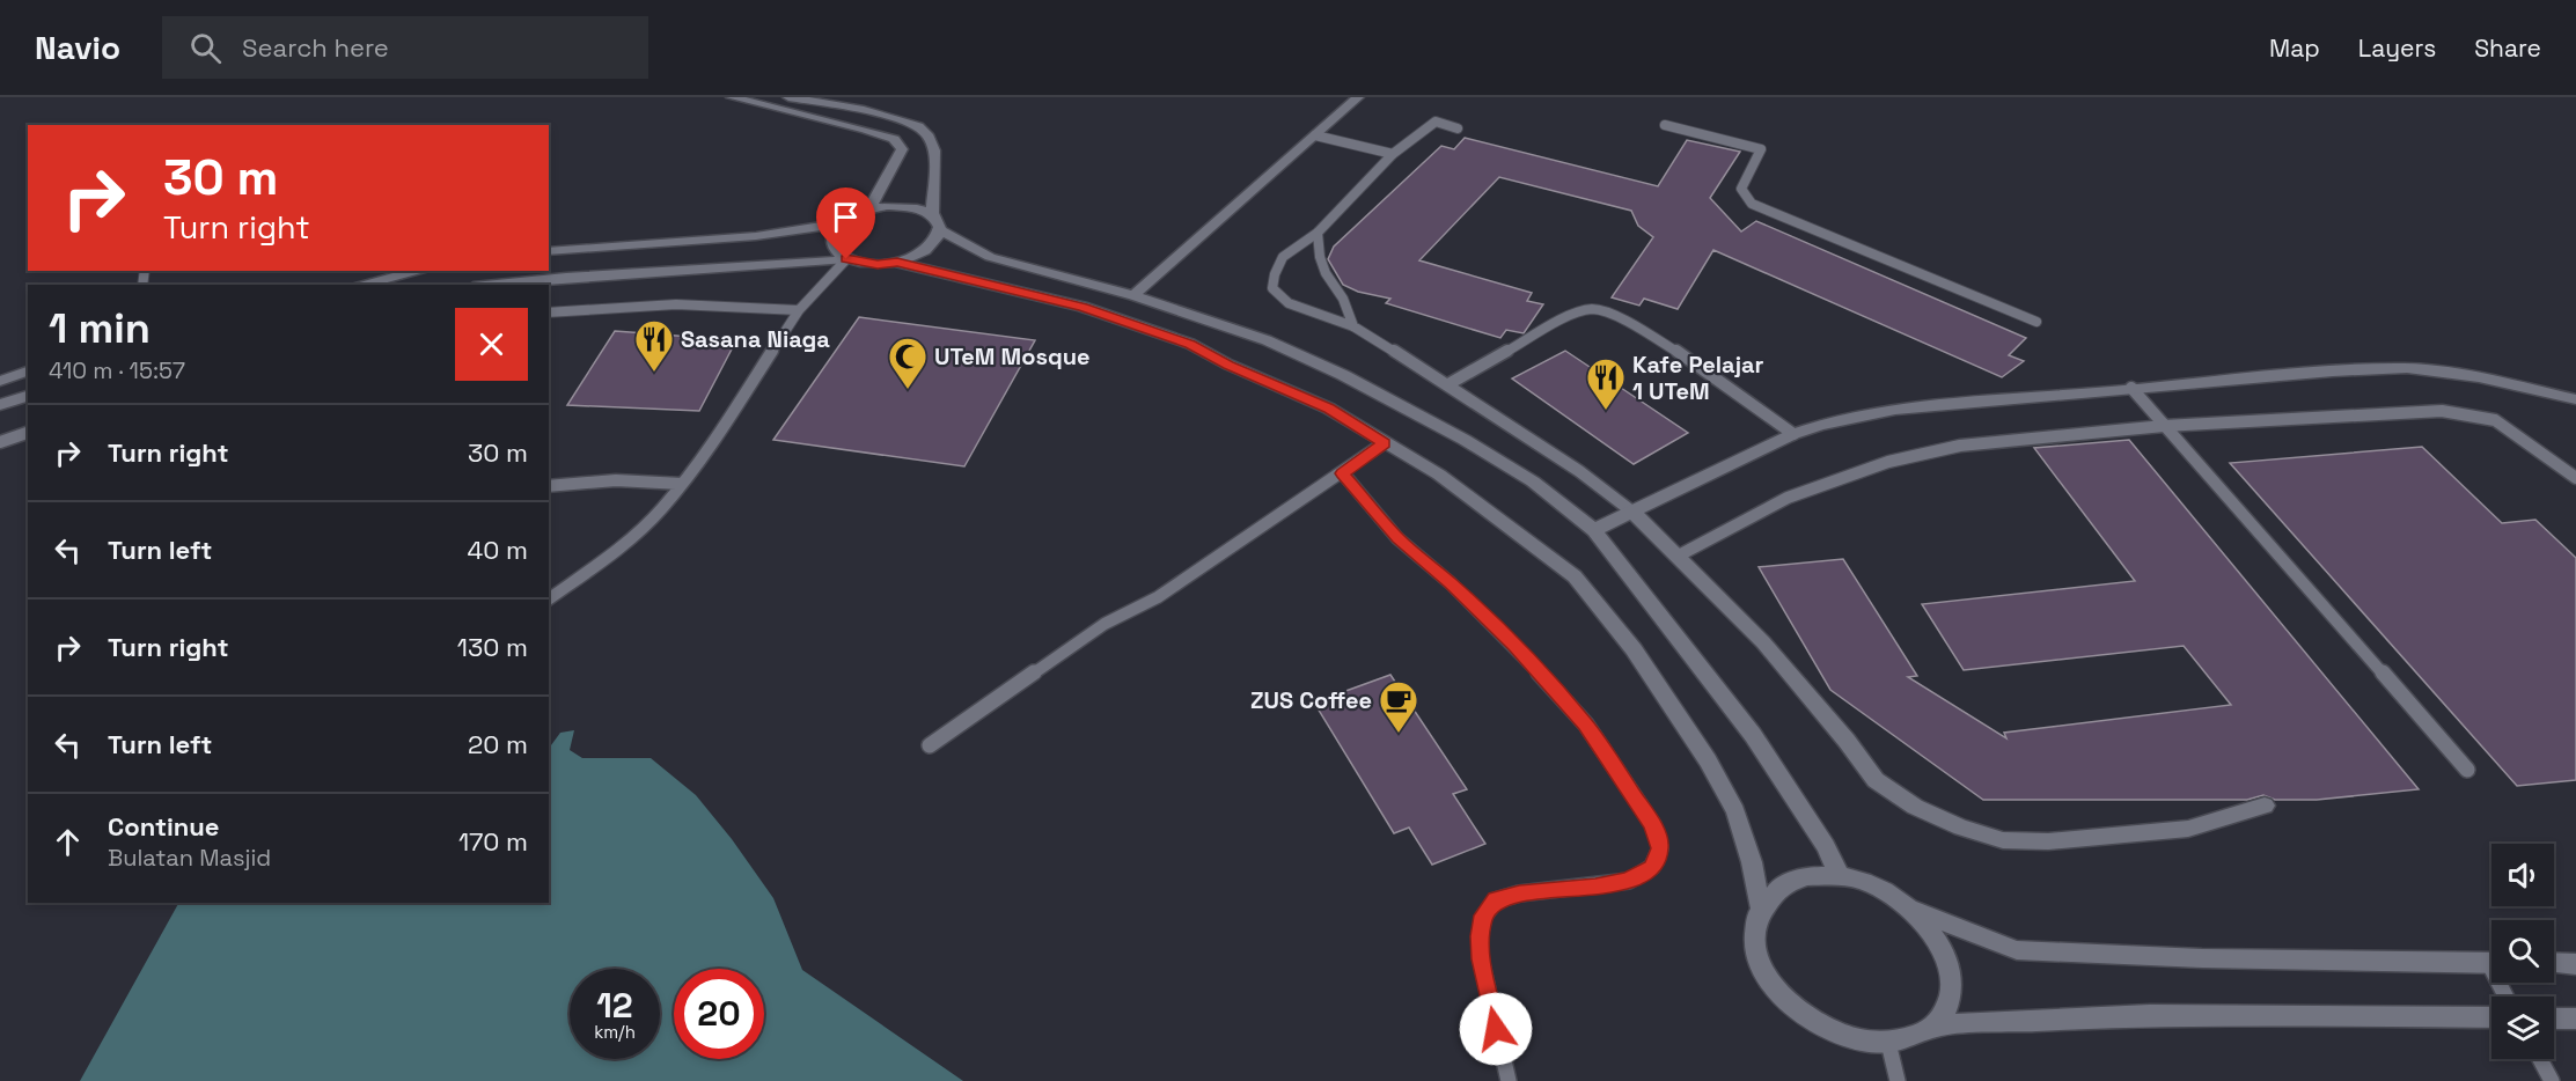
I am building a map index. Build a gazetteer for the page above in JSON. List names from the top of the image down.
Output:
{
  "places": {
    "restaurant": ["Sasana Niaga", "Kafe Pelajar 1 UTeM"],
    "mosque": ["UTeM Mosque"],
    "cafe": ["ZUS Coffee"]
  },
  "page": {
    "header": "Navio",
    "search": "Search here",
    "nav": ["Map", "Layers", "Share"],
    "turn": ["30 m", "Turn right"],
    "heading": ["1 min", "410 m · 15:57"],
    "list": [
      {
        "name": "Turn right",
        "value": "30 m"
      },
      {
        "name": "Turn left",
        "value": "40 m"
      },
      {
        "name": "Turn right",
        "value": "130 m"
      },
      {
        "name": "Turn left",
        "value": "20 m"
      },
      {
        "name": "Continue",
        "note": "Bulatan Masjid",
        "value": "170 m"
      }
    ],
    "speed": "12 km/h",
    "limit": "20"
  }
}
